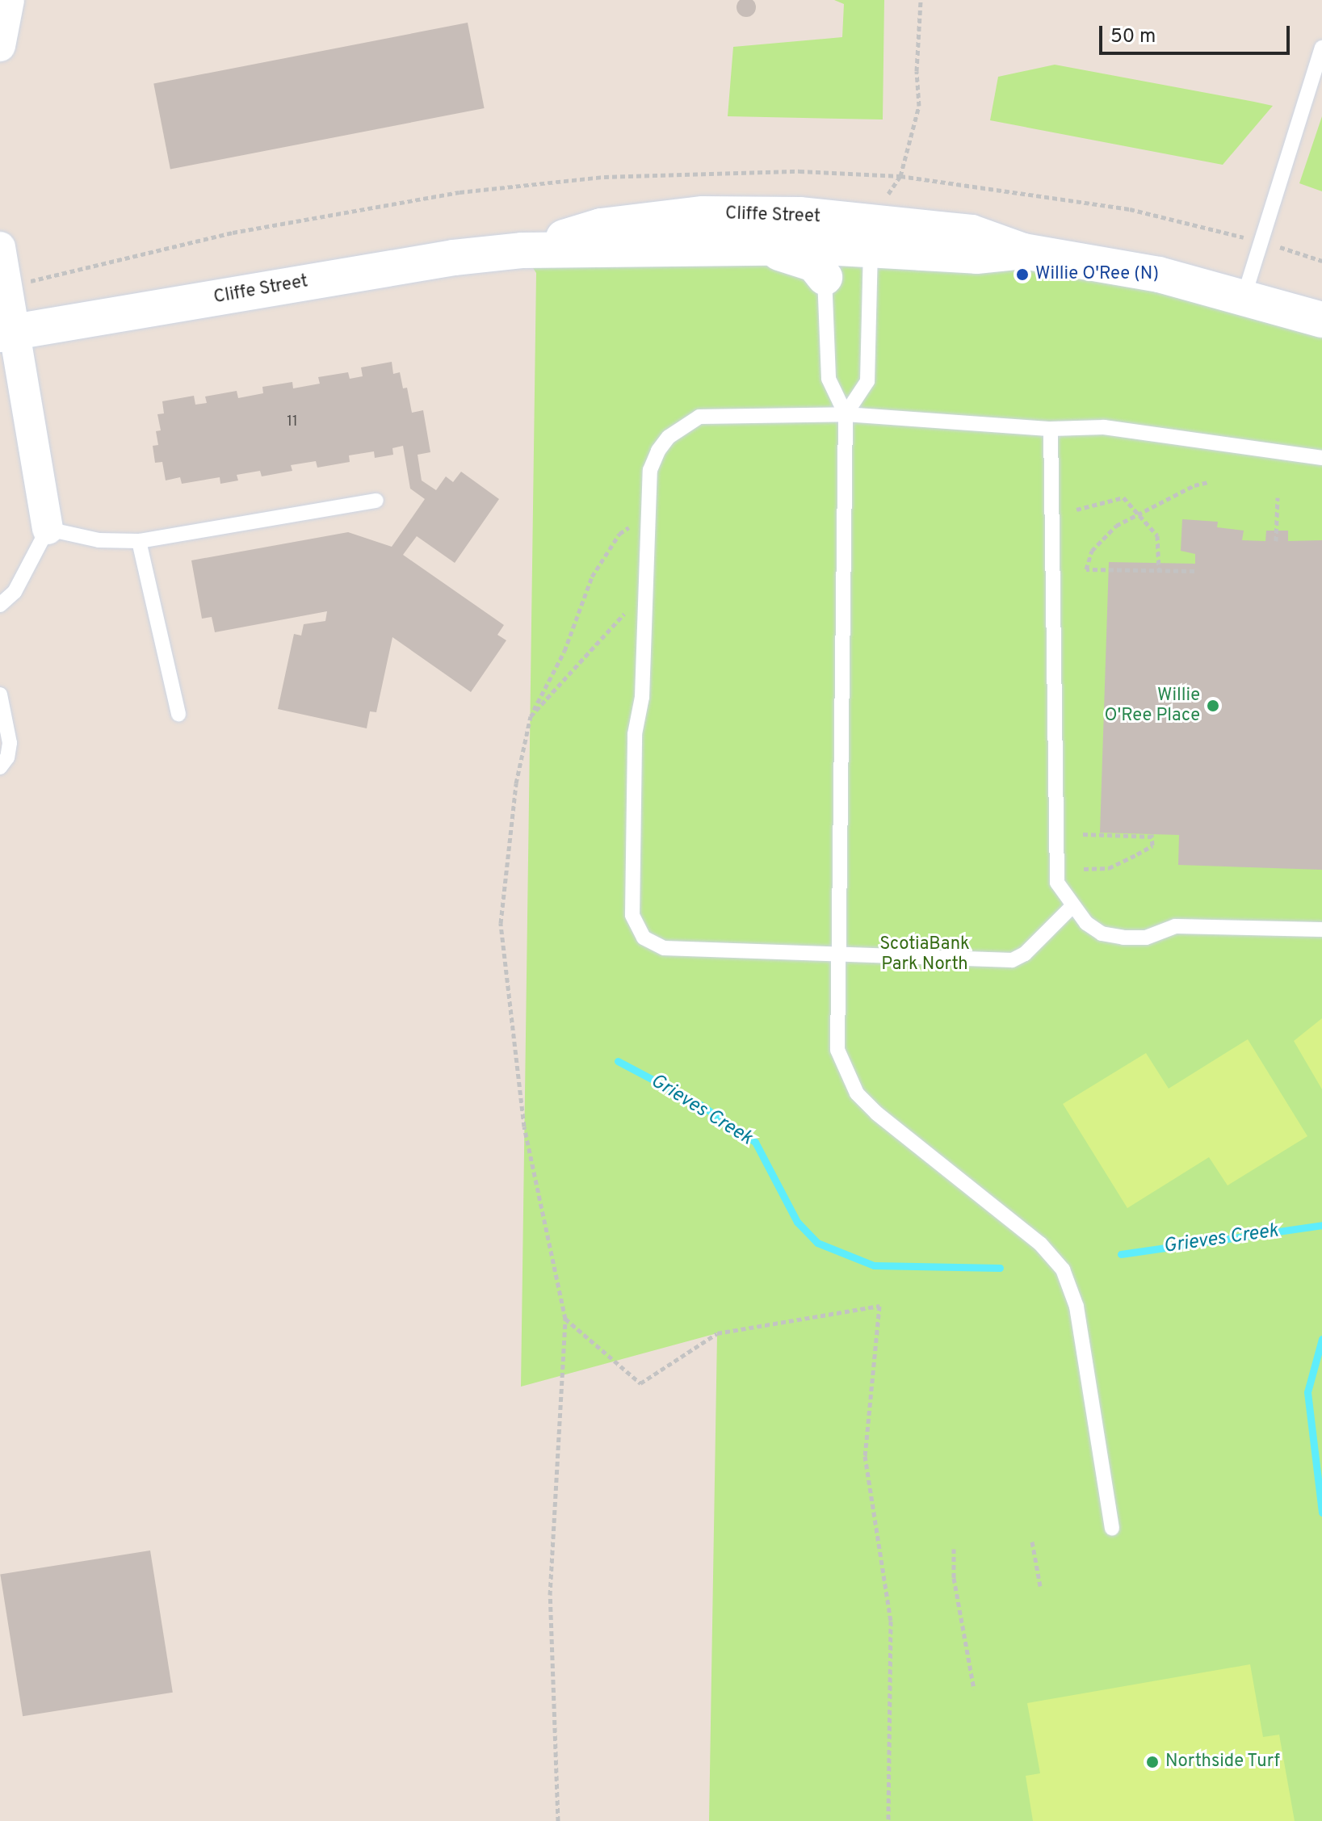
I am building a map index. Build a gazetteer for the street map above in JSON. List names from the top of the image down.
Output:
{
  "streets": {
    "main road": ["Cliffe Street"]
  },
  "water": ["Grieves Creek"],
  "parks": ["ScotiaBank Park North"],
  "places": ["Willie O'Ree (N)", "Willie O'Ree Place", "Northside Turf"],
  "house_numbers": ["11"],
  "scale_bar": "50 m"
}
